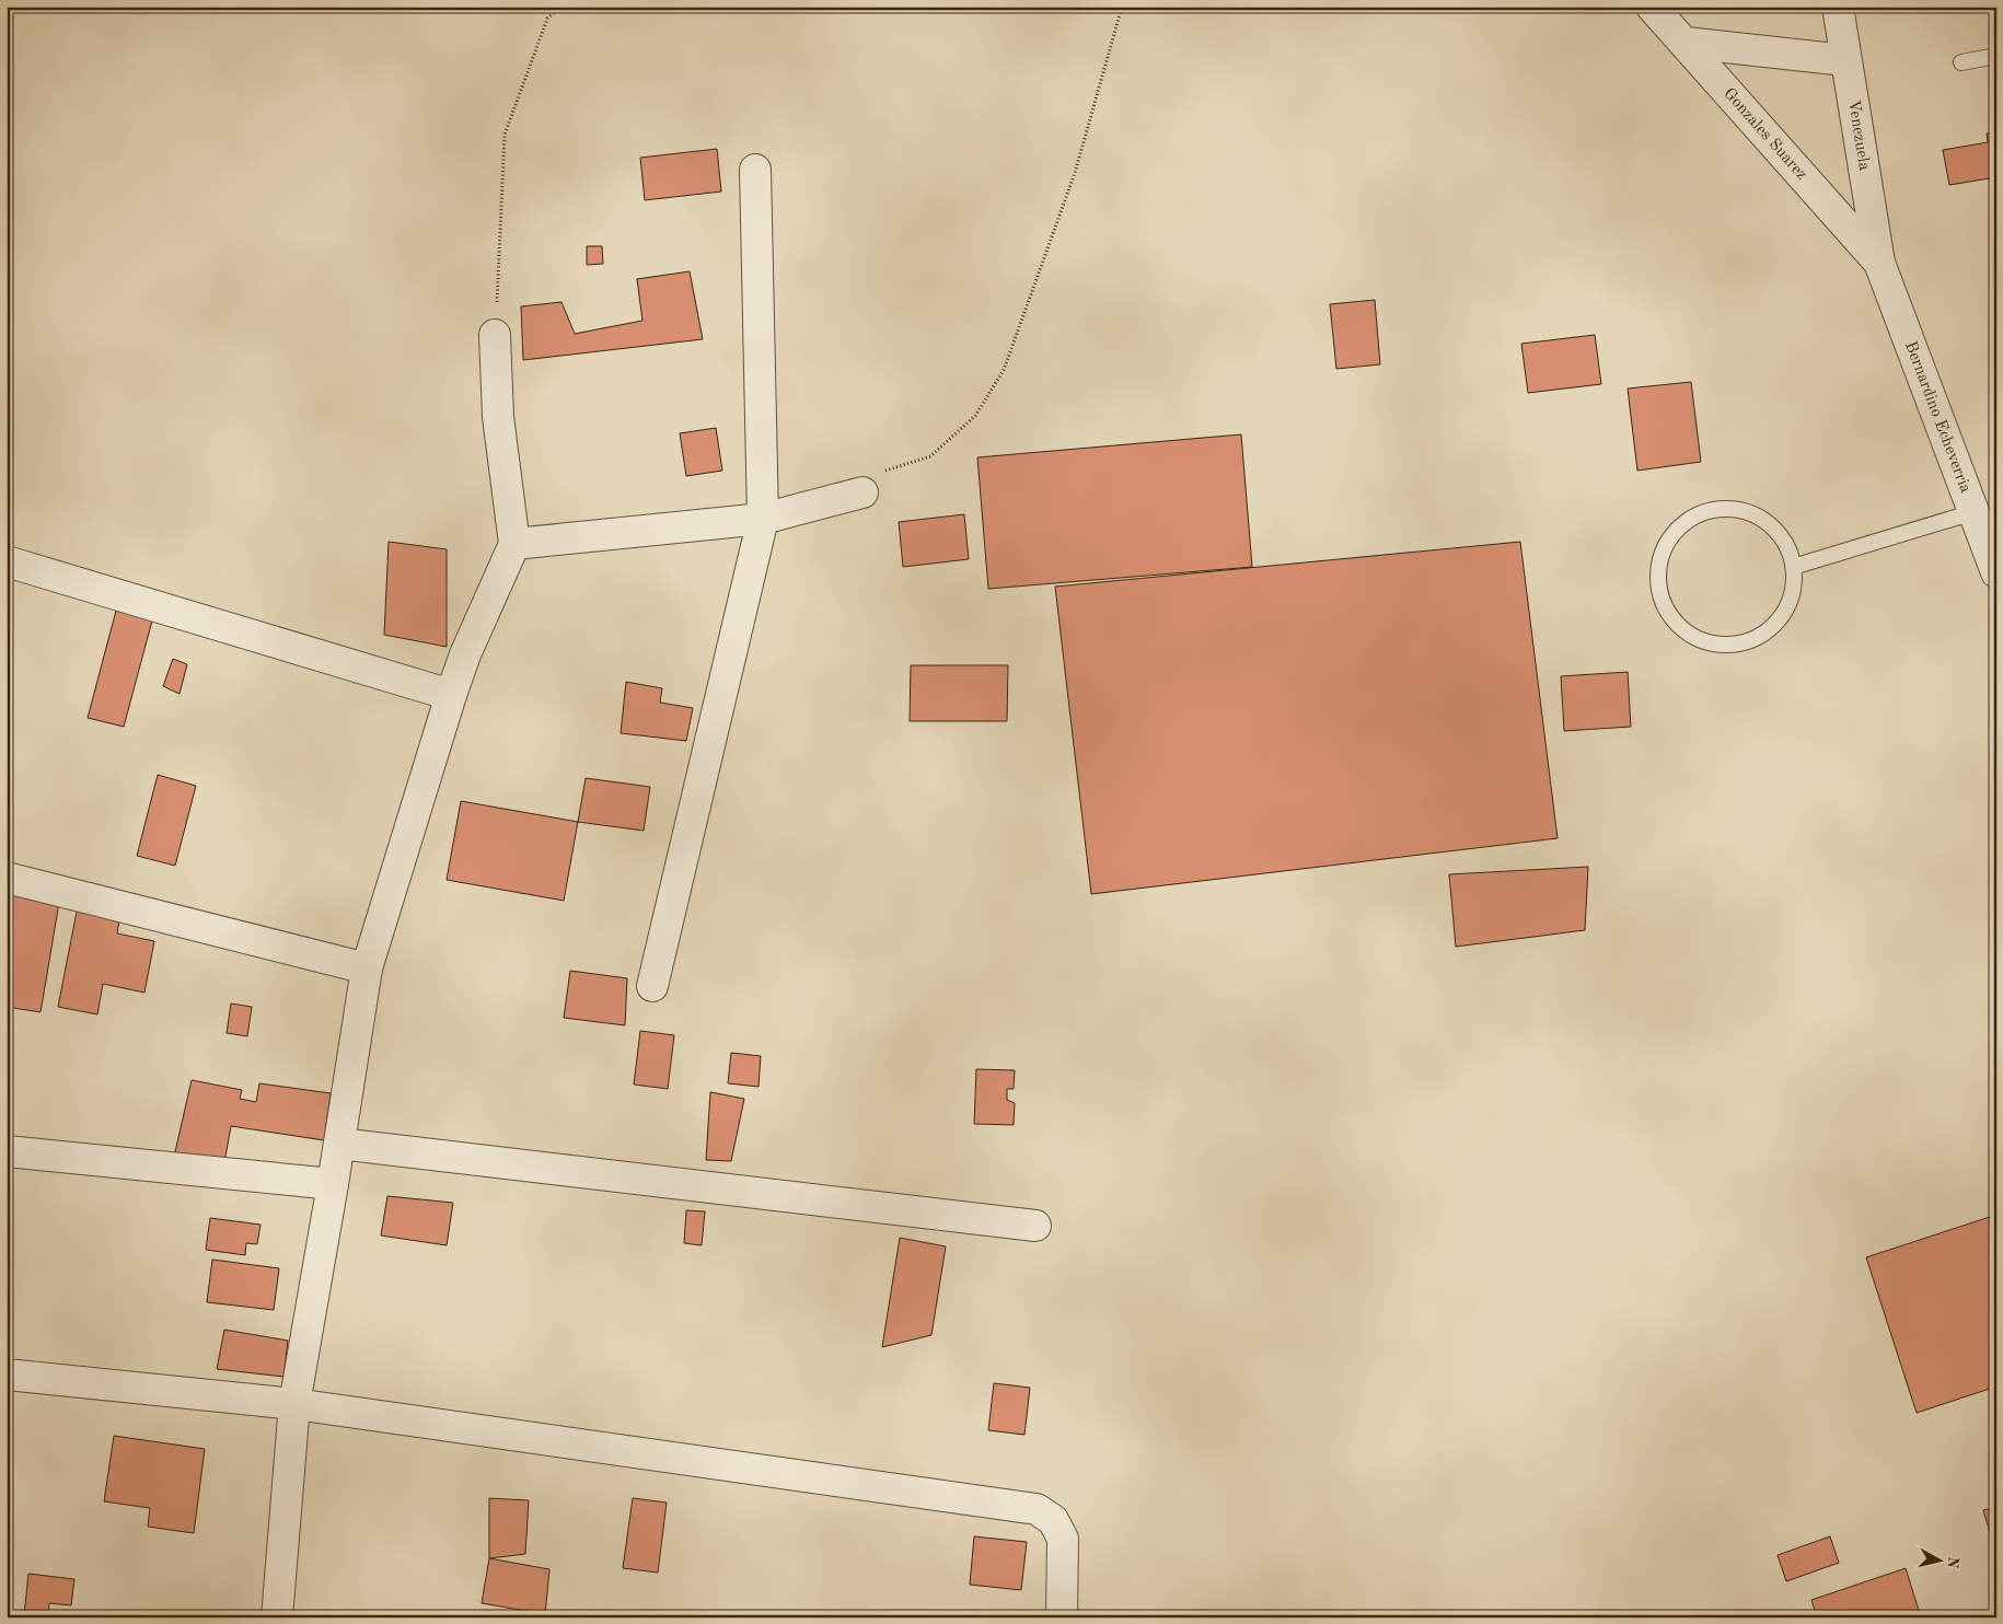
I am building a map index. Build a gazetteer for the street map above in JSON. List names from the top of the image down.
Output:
{
  "streets": {
    "street": ["Gonzales Suarez", "Venezuela", "Bernardino Echeverria"]
  },
  "crossings": [
    ["Gonzales Suarez", "Venezuela"],
    ["Gonzales Suarez", "Bernardino Echeverria"],
    ["Venezuela", "Bernardino Echeverria"]
  ],
  "north": "right"
}
